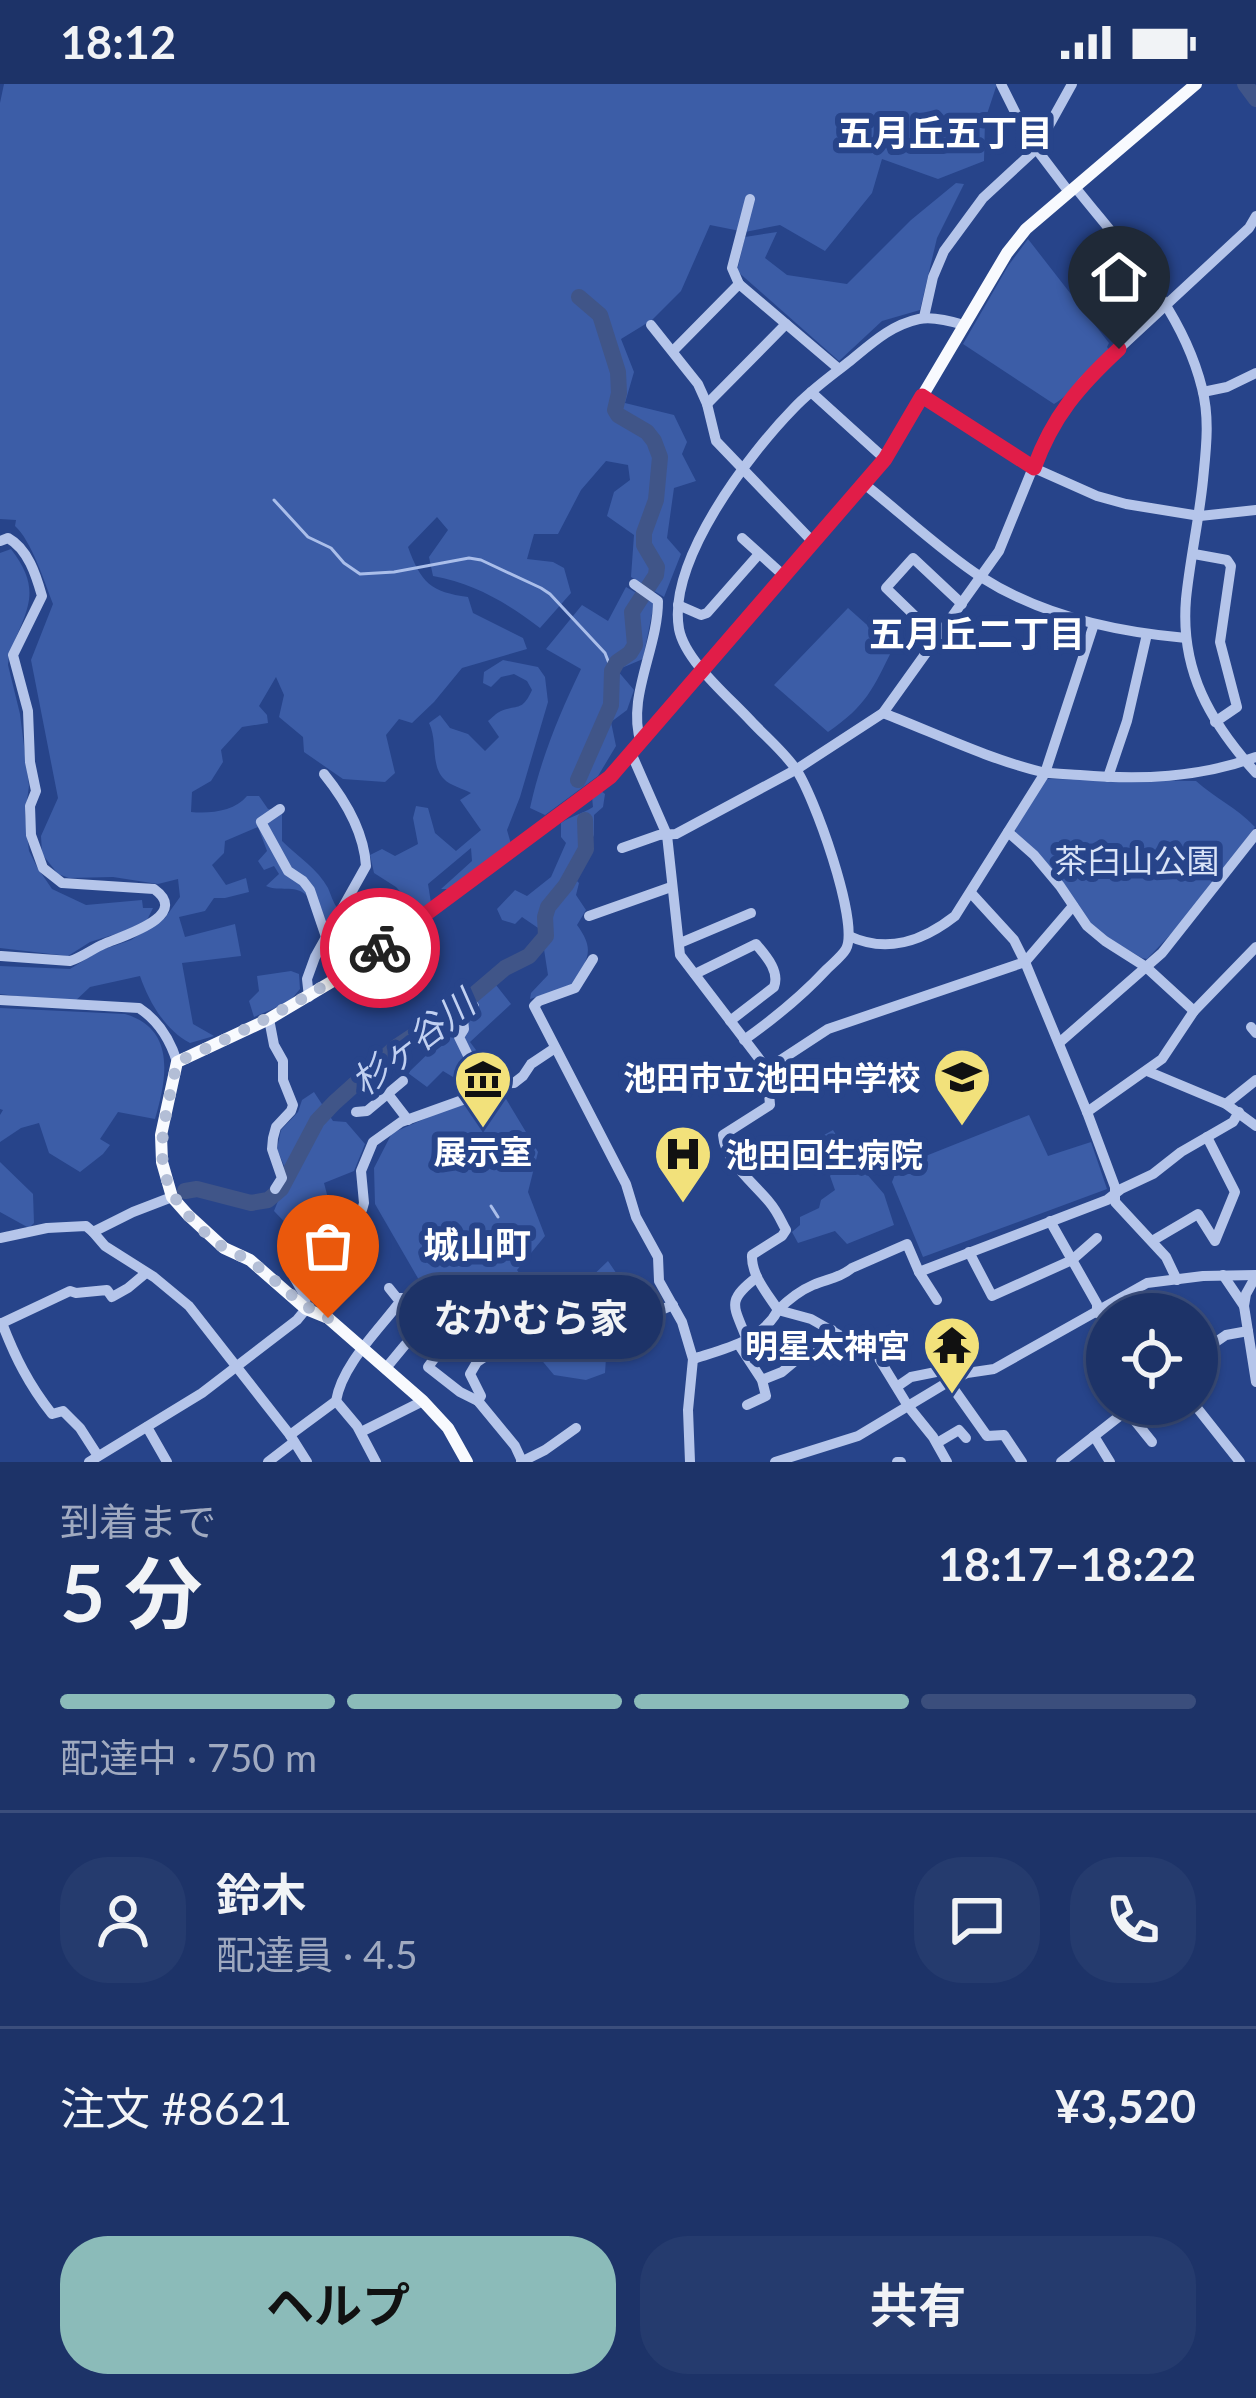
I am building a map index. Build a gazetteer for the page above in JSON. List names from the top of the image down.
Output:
{
  "districts": ["五月丘五丁目", "五月丘二丁目", "城山町"],
  "water": ["杉ヶ谷川"],
  "parks": ["茶臼山公園"],
  "places": {
    "school or university": ["池田市立池田中学校"],
    "museum": ["展示室"],
    "hospital": ["池田回生病院"],
    "other": ["なかむら家"],
    "temple": ["明星太神宮"]
  },
  "page": {
    "status": "18:12",
    "bubble": "なかむら家",
    "heading": ["5 分", "到着まで", "18:17–18:22"],
    "panel": [
      "鈴木",
      "配達員 · 4.5",
      "注文 #8621",
      "¥3,520"
    ],
    "bar": "配達中 · 750 m",
    "buttons": ["ヘルプ", "共有"]
  }
}
